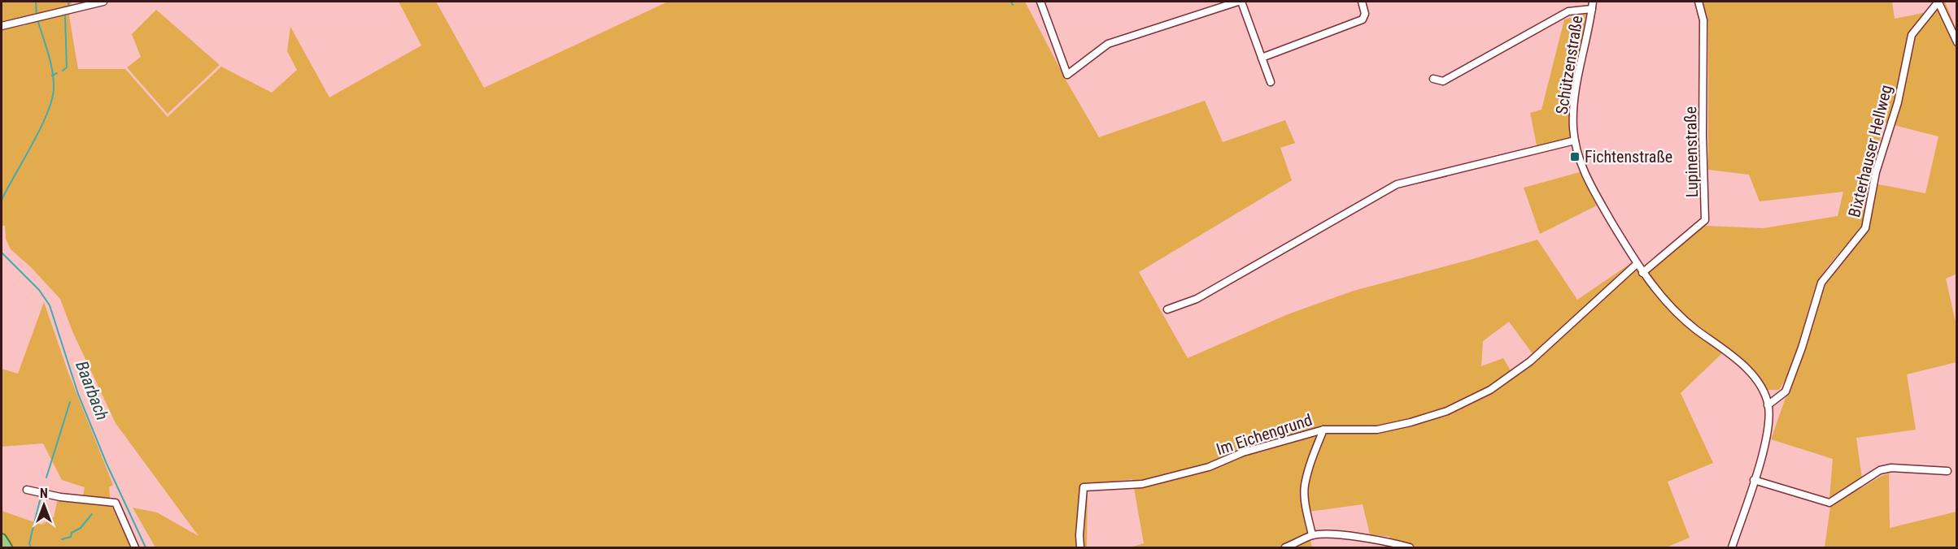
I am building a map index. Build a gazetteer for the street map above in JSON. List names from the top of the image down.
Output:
{
  "streets": {
    "street": [
      "Schützenstraße",
      "Bixterhauser Hellweg",
      "Lupinenstraße",
      "Im Eichengrund"
    ]
  },
  "crossings": [
    ["Schützenstraße", "Bixterhauser Hellweg"],
    ["Schützenstraße", "Lupinenstraße"],
    ["Schützenstraße", "Im Eichengrund"]
  ],
  "water": ["Baarbach"],
  "places": {
    "transit": ["Fichtenstraße"]
  },
  "north": "top"
}
